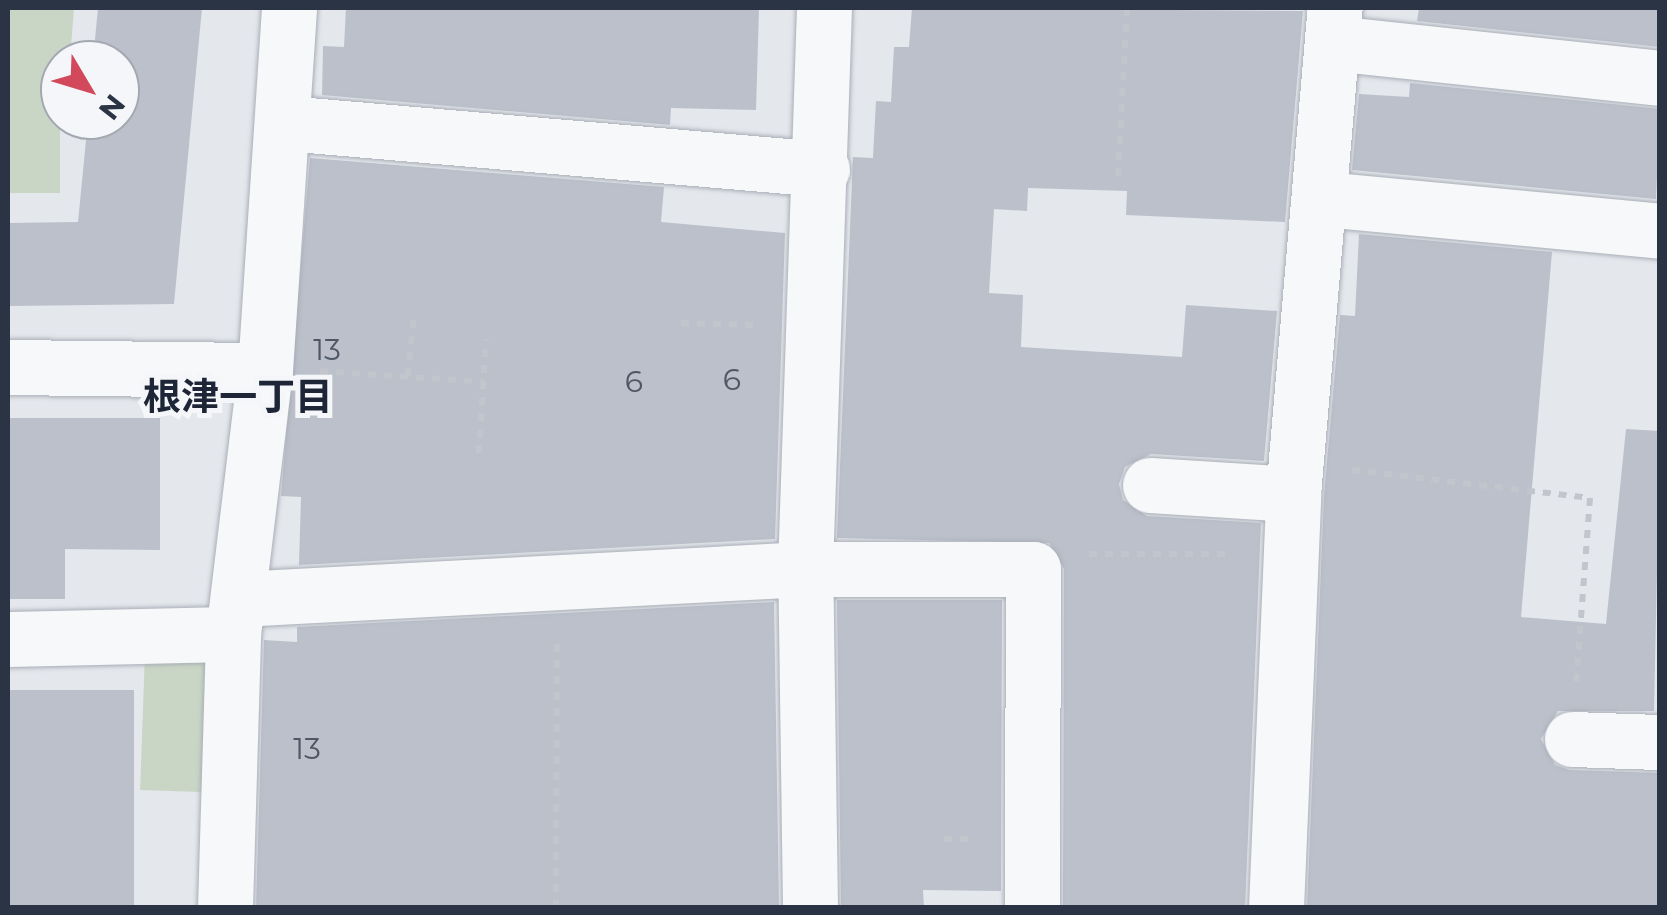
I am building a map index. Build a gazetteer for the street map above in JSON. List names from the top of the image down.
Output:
{
  "districts": ["根津一丁目"],
  "house_numbers": [
    "13",
    "6",
    "6",
    "13"
  ],
  "north": "bottom right"
}
